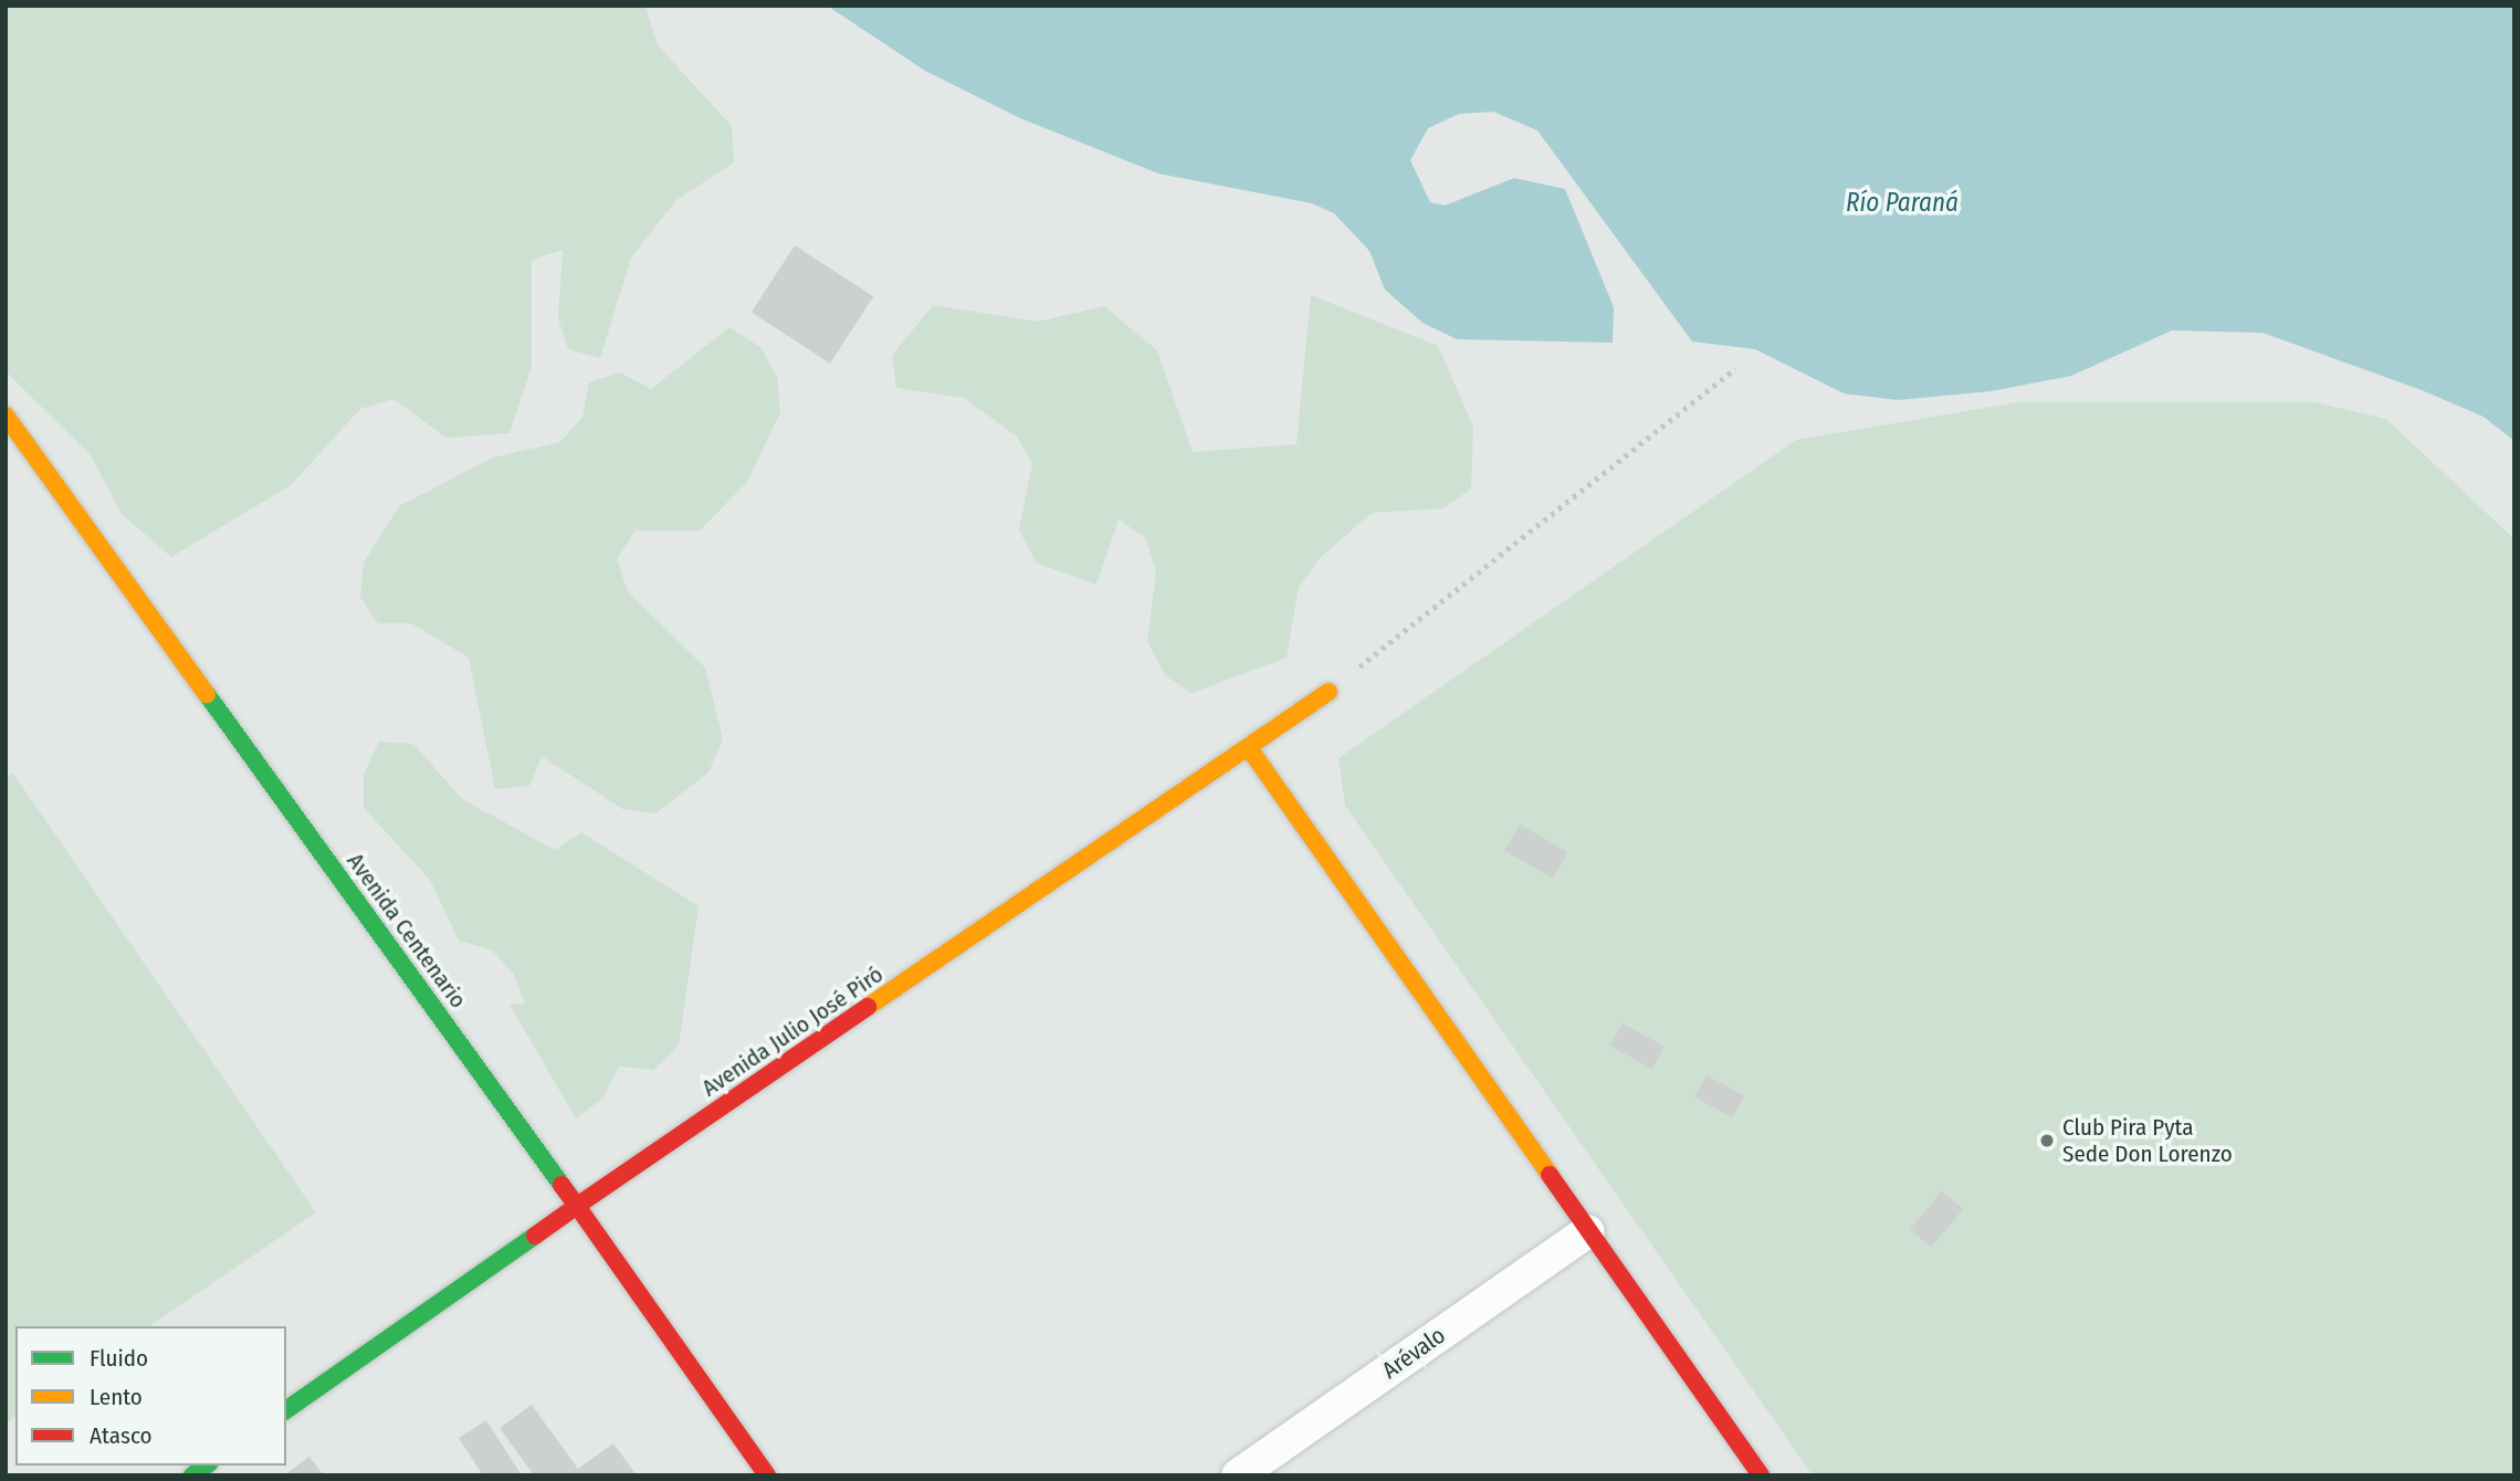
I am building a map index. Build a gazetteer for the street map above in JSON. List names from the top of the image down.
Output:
{
  "streets": {
    "street": ["Avenida Centenario", "Avenida Julio José Piró", "Arévalo"]
  },
  "crossings": [
    ["Avenida Centenario", "Avenida Julio José Piró"]
  ],
  "water": ["Río Paraná"],
  "places": ["Club Pira Pyta Sede Don Lorenzo"],
  "legend": ["Fluido", "Lento", "Atasco"]
}
